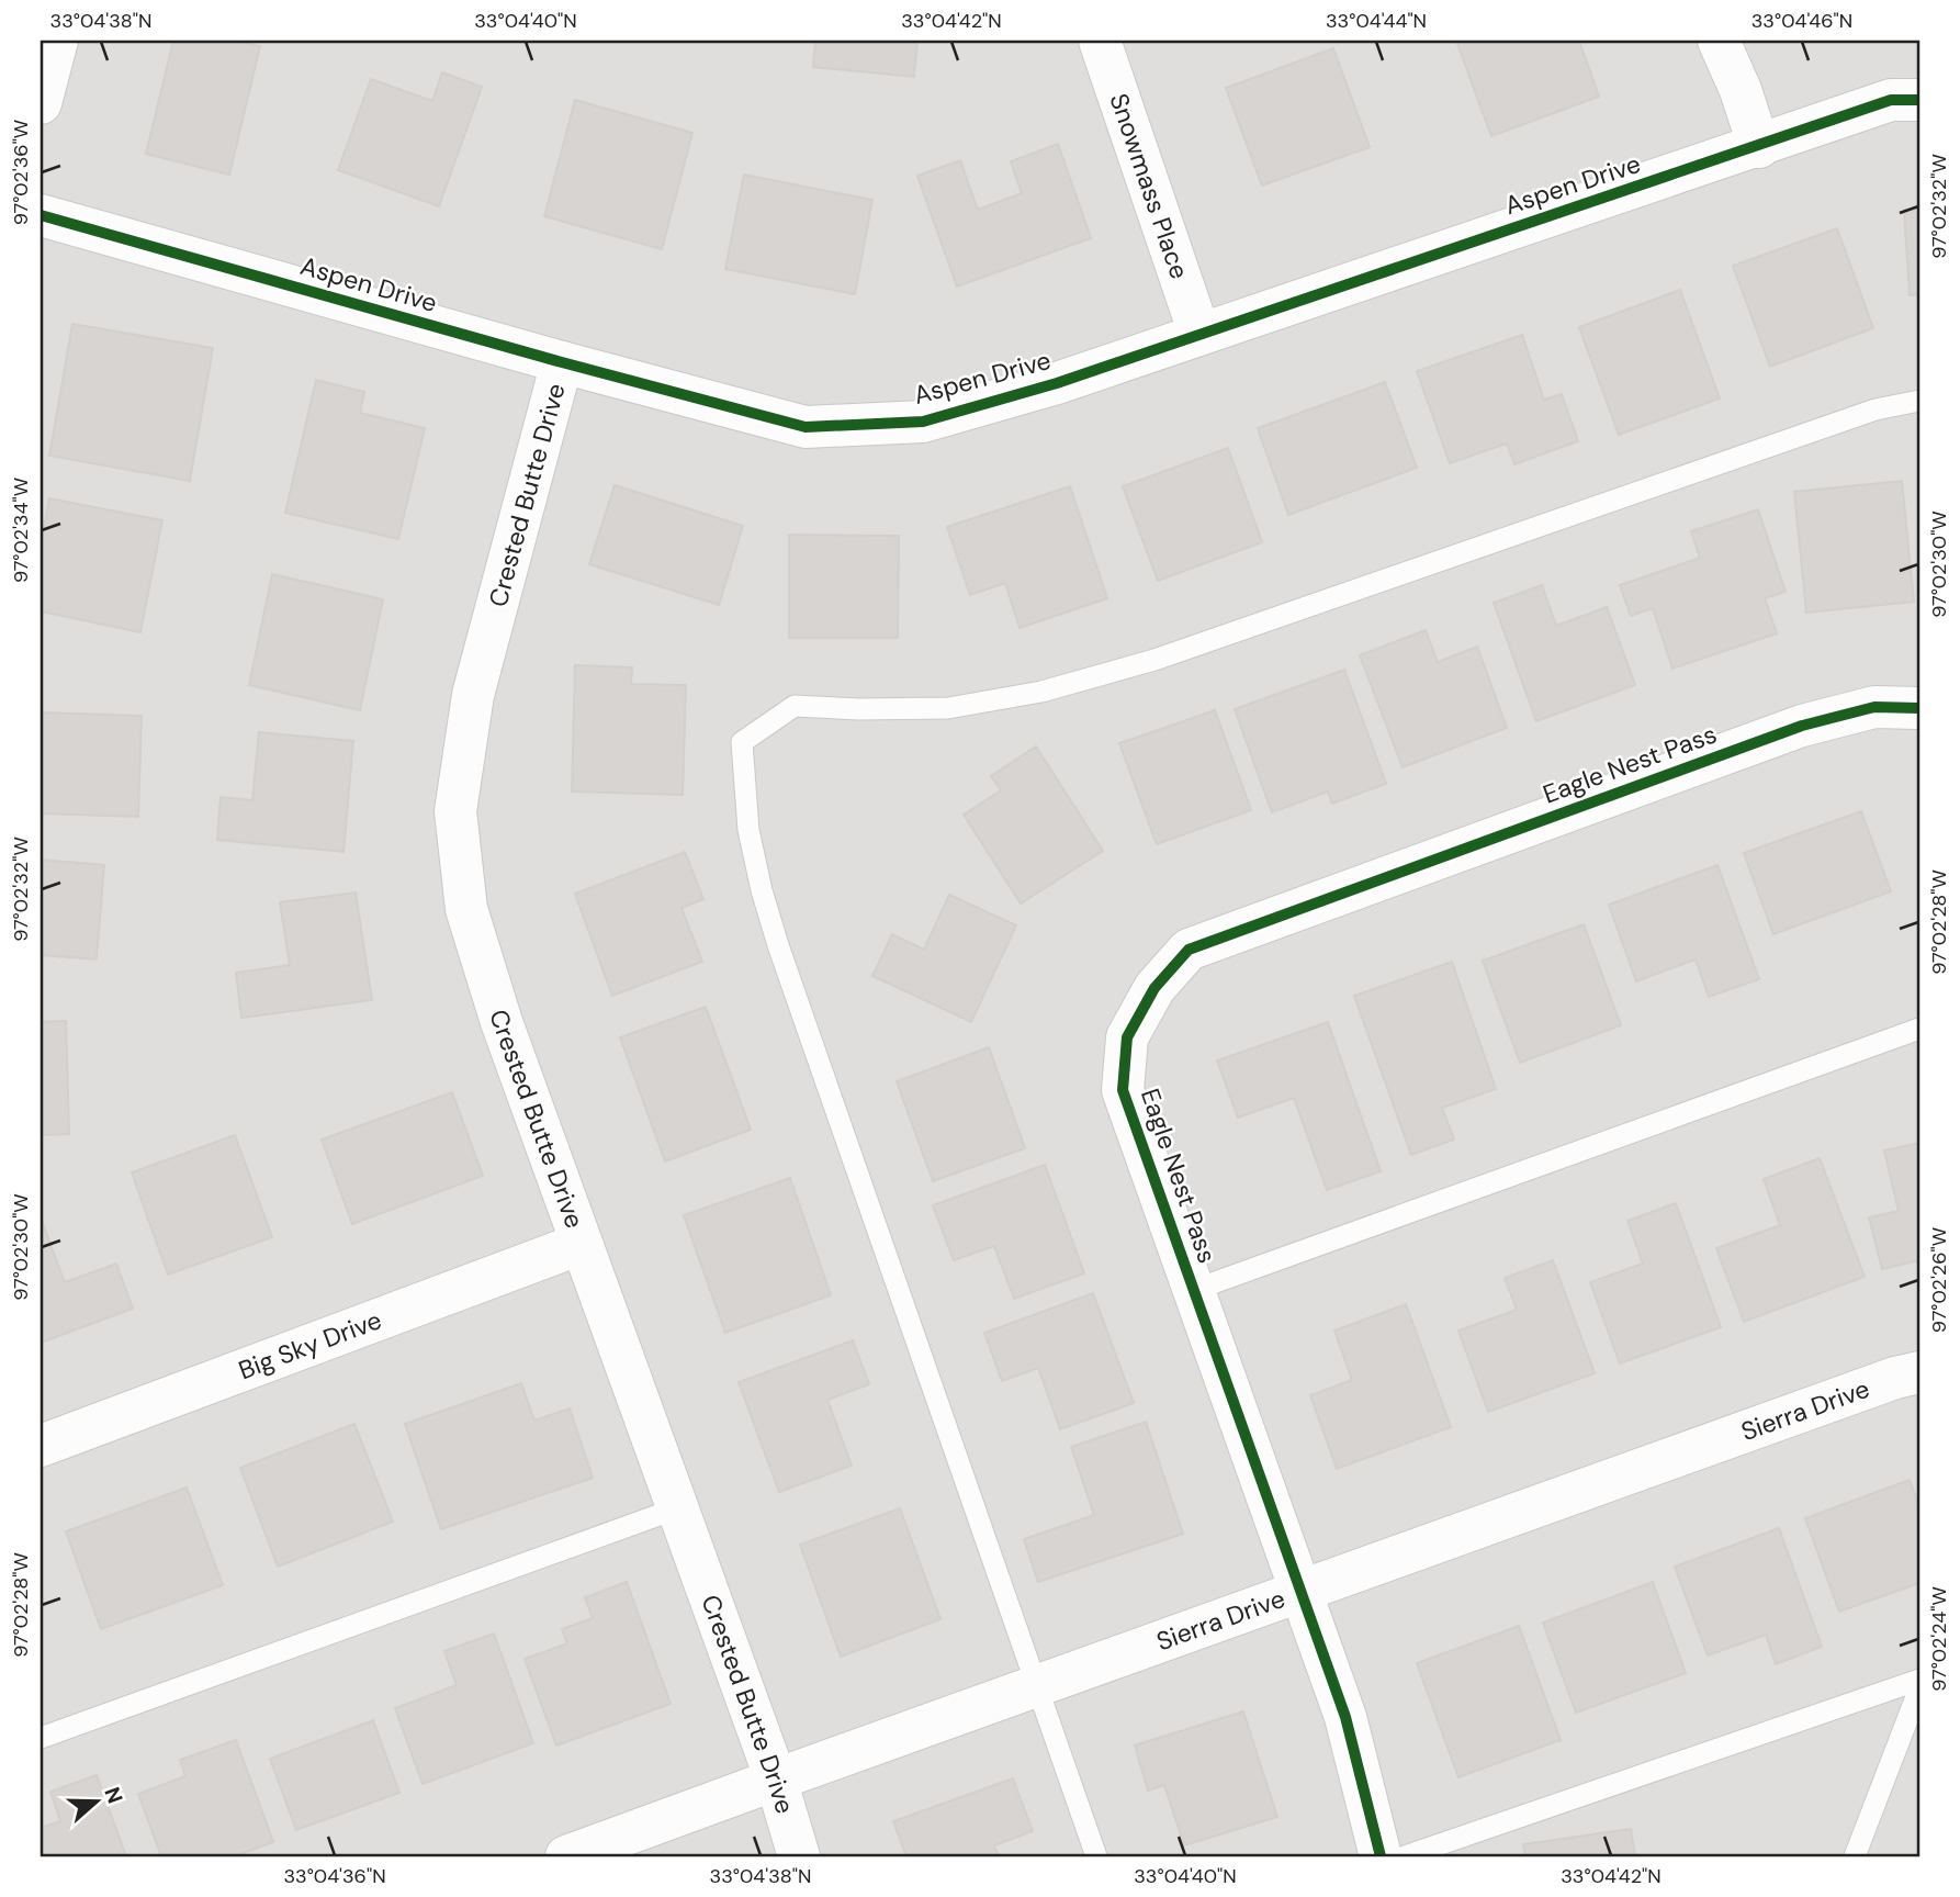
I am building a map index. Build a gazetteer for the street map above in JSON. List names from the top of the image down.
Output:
{
  "streets": {
    "street": [
      "Aspen Drive",
      "Snowmass Place",
      "Crested Butte Drive",
      "Eagle Nest Pass",
      "Big Sky Drive",
      "Sierra Drive"
    ]
  },
  "crossings": [
    ["Aspen Drive", "Snowmass Place"],
    ["Aspen Drive", "Crested Butte Drive"],
    ["Crested Butte Drive", "Big Sky Drive"],
    ["Crested Butte Drive", "Sierra Drive"],
    ["Eagle Nest Pass", "Sierra Drive"]
  ],
  "north": "right",
  "coordinates": [
    "33°04'38\"N",
    "33°04'40\"N",
    "33°04'42\"N",
    "33°04'44\"N",
    "33°04'46\"N",
    "97°02'36\"W",
    "97°02'32\"W",
    "97°02'34\"W",
    "97°02'30\"W",
    "97°02'28\"W",
    "97°02'26\"W",
    "97°02'24\"W",
    "33°04'36\"N"
  ]
}
